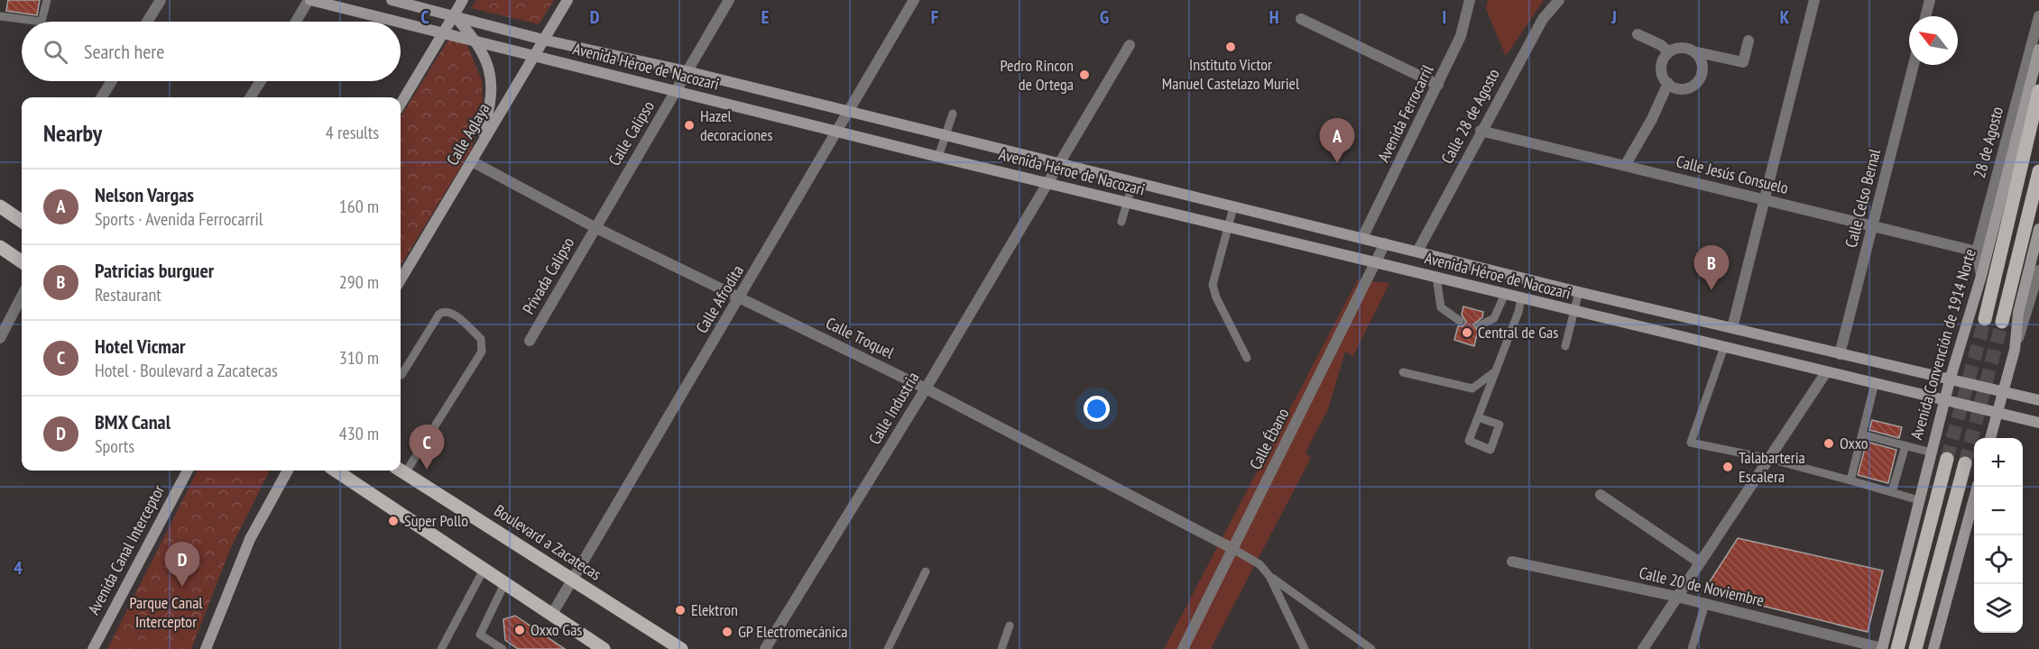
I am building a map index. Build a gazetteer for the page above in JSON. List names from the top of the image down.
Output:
{
  "streets": {
    "main road": [
      "Avenida Héroe de Nacozari",
      "Calle Aglaya",
      "Avenida Convención de 1914 Norte",
      "Boulevard a Zacatecas",
      "Avenida Canal Interceptor"
    ],
    "street": [
      "Avenida Ferrocarril",
      "Calle 28 de Agosto",
      "Calle Calipso",
      "28 de Agosto",
      "Calle Jesús Consuelo",
      "Calle Celso Bernal",
      "Privada Calipso",
      "Calle Afrodita",
      "Calle Troquel",
      "Calle Industria",
      "Calle Ébano",
      "Calle 20 de Noviembre"
    ]
  },
  "crossings": [
    ["Avenida Héroe de Nacozari", "Avenida Ferrocarril"],
    ["Avenida Héroe de Nacozari", "Calle 28 de Agosto"],
    ["Avenida Héroe de Nacozari", "Calle Calipso"],
    ["Avenida Héroe de Nacozari", "Calle Aglaya"],
    ["Avenida Héroe de Nacozari", "Calle Celso Bernal"],
    ["Avenida Héroe de Nacozari", "Calle Afrodita"],
    ["Avenida Héroe de Nacozari", "Avenida Convención de 1914 Norte"],
    ["Avenida Héroe de Nacozari", "Calle Industria"],
    ["Avenida Héroe de Nacozari", "Calle Ébano"],
    ["Calle 28 de Agosto", "Calle Jesús Consuelo"],
    ["Calle Calipso", "Privada Calipso"],
    ["Calle Calipso", "Calle Troquel"],
    ["Calle Aglaya", "Calle Troquel"],
    ["28 de Agosto", "Calle Jesús Consuelo"],
    ["28 de Agosto", "Avenida Convención de 1914 Norte"],
    ["Calle Jesús Consuelo", "Calle Celso Bernal"],
    ["Privada Calipso", "Calle Troquel"],
    ["Calle Afrodita", "Calle Troquel"],
    ["Calle Afrodita", "Boulevard a Zacatecas"],
    ["Calle Troquel", "Calle Industria"],
    ["Calle Troquel", "Calle Ébano"],
    ["Avenida Convención de 1914 Norte", "Calle 20 de Noviembre"]
  ],
  "parks": ["Parque Canal Interceptor"],
  "places": [
    "Instituto Victor Manuel Castelazo Muriel",
    "Pedro Rincon de Ortega",
    "Hazel decoraciones",
    "Central de Gas",
    "Oxxo",
    "Talabarteria Escalera",
    "Super Pollo",
    "Elektron",
    "Oxxo Gas",
    "GP Electromecánica"
  ],
  "north": "top left",
  "page": {
    "search": "Search here",
    "heading": ["Nearby", "4 results"],
    "pins": [
      "A",
      "B",
      "C",
      "D"
    ],
    "list": [
      {
        "mark": "A",
        "name": "Nelson Vargas",
        "note": "Sports · Avenida Ferrocarril",
        "value": "160 m"
      },
      {
        "mark": "B",
        "name": "Patricias burguer",
        "note": "Restaurant",
        "value": "290 m"
      },
      {
        "mark": "C",
        "name": "Hotel Vicmar",
        "note": "Hotel · Boulevard a Zacatecas",
        "value": "310 m"
      },
      {
        "mark": "D",
        "name": "BMX Canal",
        "note": "Sports",
        "value": "430 m"
      }
    ],
    "map_buttons": ["+", "−"]
  },
  "grid": {
    "columns": [
      "C",
      "D",
      "E",
      "F",
      "G",
      "H",
      "I",
      "J",
      "K"
    ],
    "rows": ["4"]
  }
}
